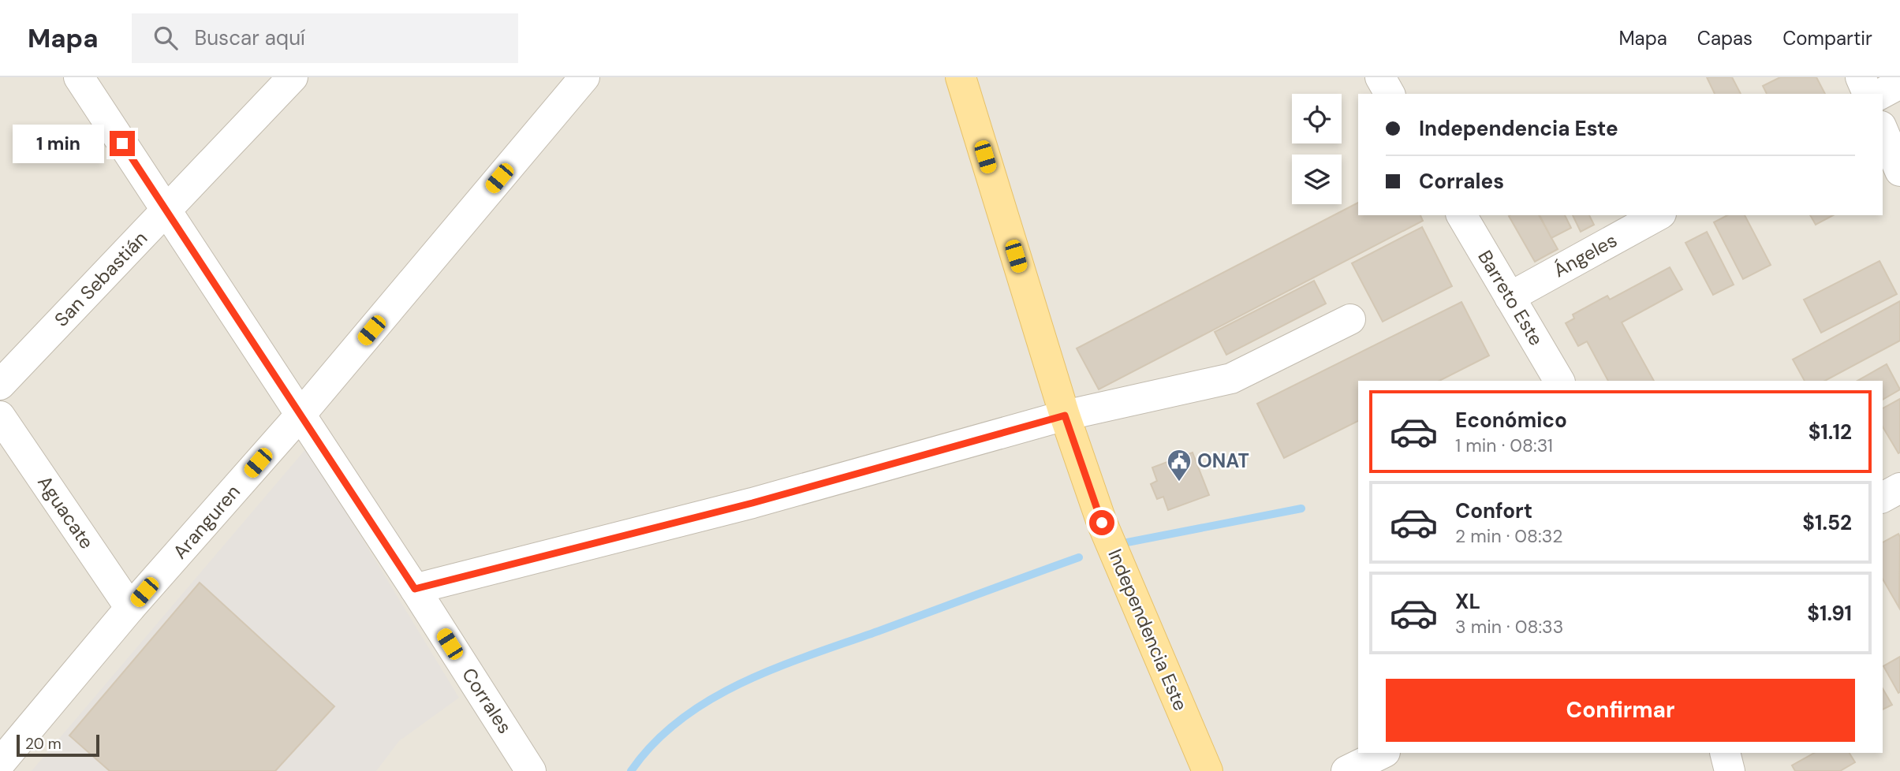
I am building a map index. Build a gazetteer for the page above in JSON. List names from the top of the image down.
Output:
{
  "streets": {
    "main road": ["Independencia Este"],
    "street": [
      "Ángeles",
      "San Sebastián",
      "Barreto Este",
      "Aguacate",
      "Aranguren",
      "Corrales"
    ]
  },
  "crossings": [
    ["Ángeles", "Barreto Este"],
    ["San Sebastián", "Corrales"],
    ["Aguacate", "Aranguren"],
    ["Aranguren", "Corrales"]
  ],
  "places": {
    "public building": ["ONAT"]
  },
  "scale_bar": "20 m",
  "page": {
    "header": "Mapa",
    "search": "Buscar aquí",
    "nav": ["Mapa", "Capas", "Compartir"],
    "banner": ["Independencia Este", "Corrales"],
    "bubble": "1 min",
    "list": [
      {
        "name": "Económico",
        "note": "1 min · 08:31",
        "value": "$1.12"
      },
      {
        "name": "Confort",
        "note": "2 min · 08:32",
        "value": "$1.52"
      },
      {
        "name": "XL",
        "note": "3 min · 08:33",
        "value": "$1.91"
      }
    ],
    "buttons": "Confirmar",
    "scale": "20 m"
  }
}
